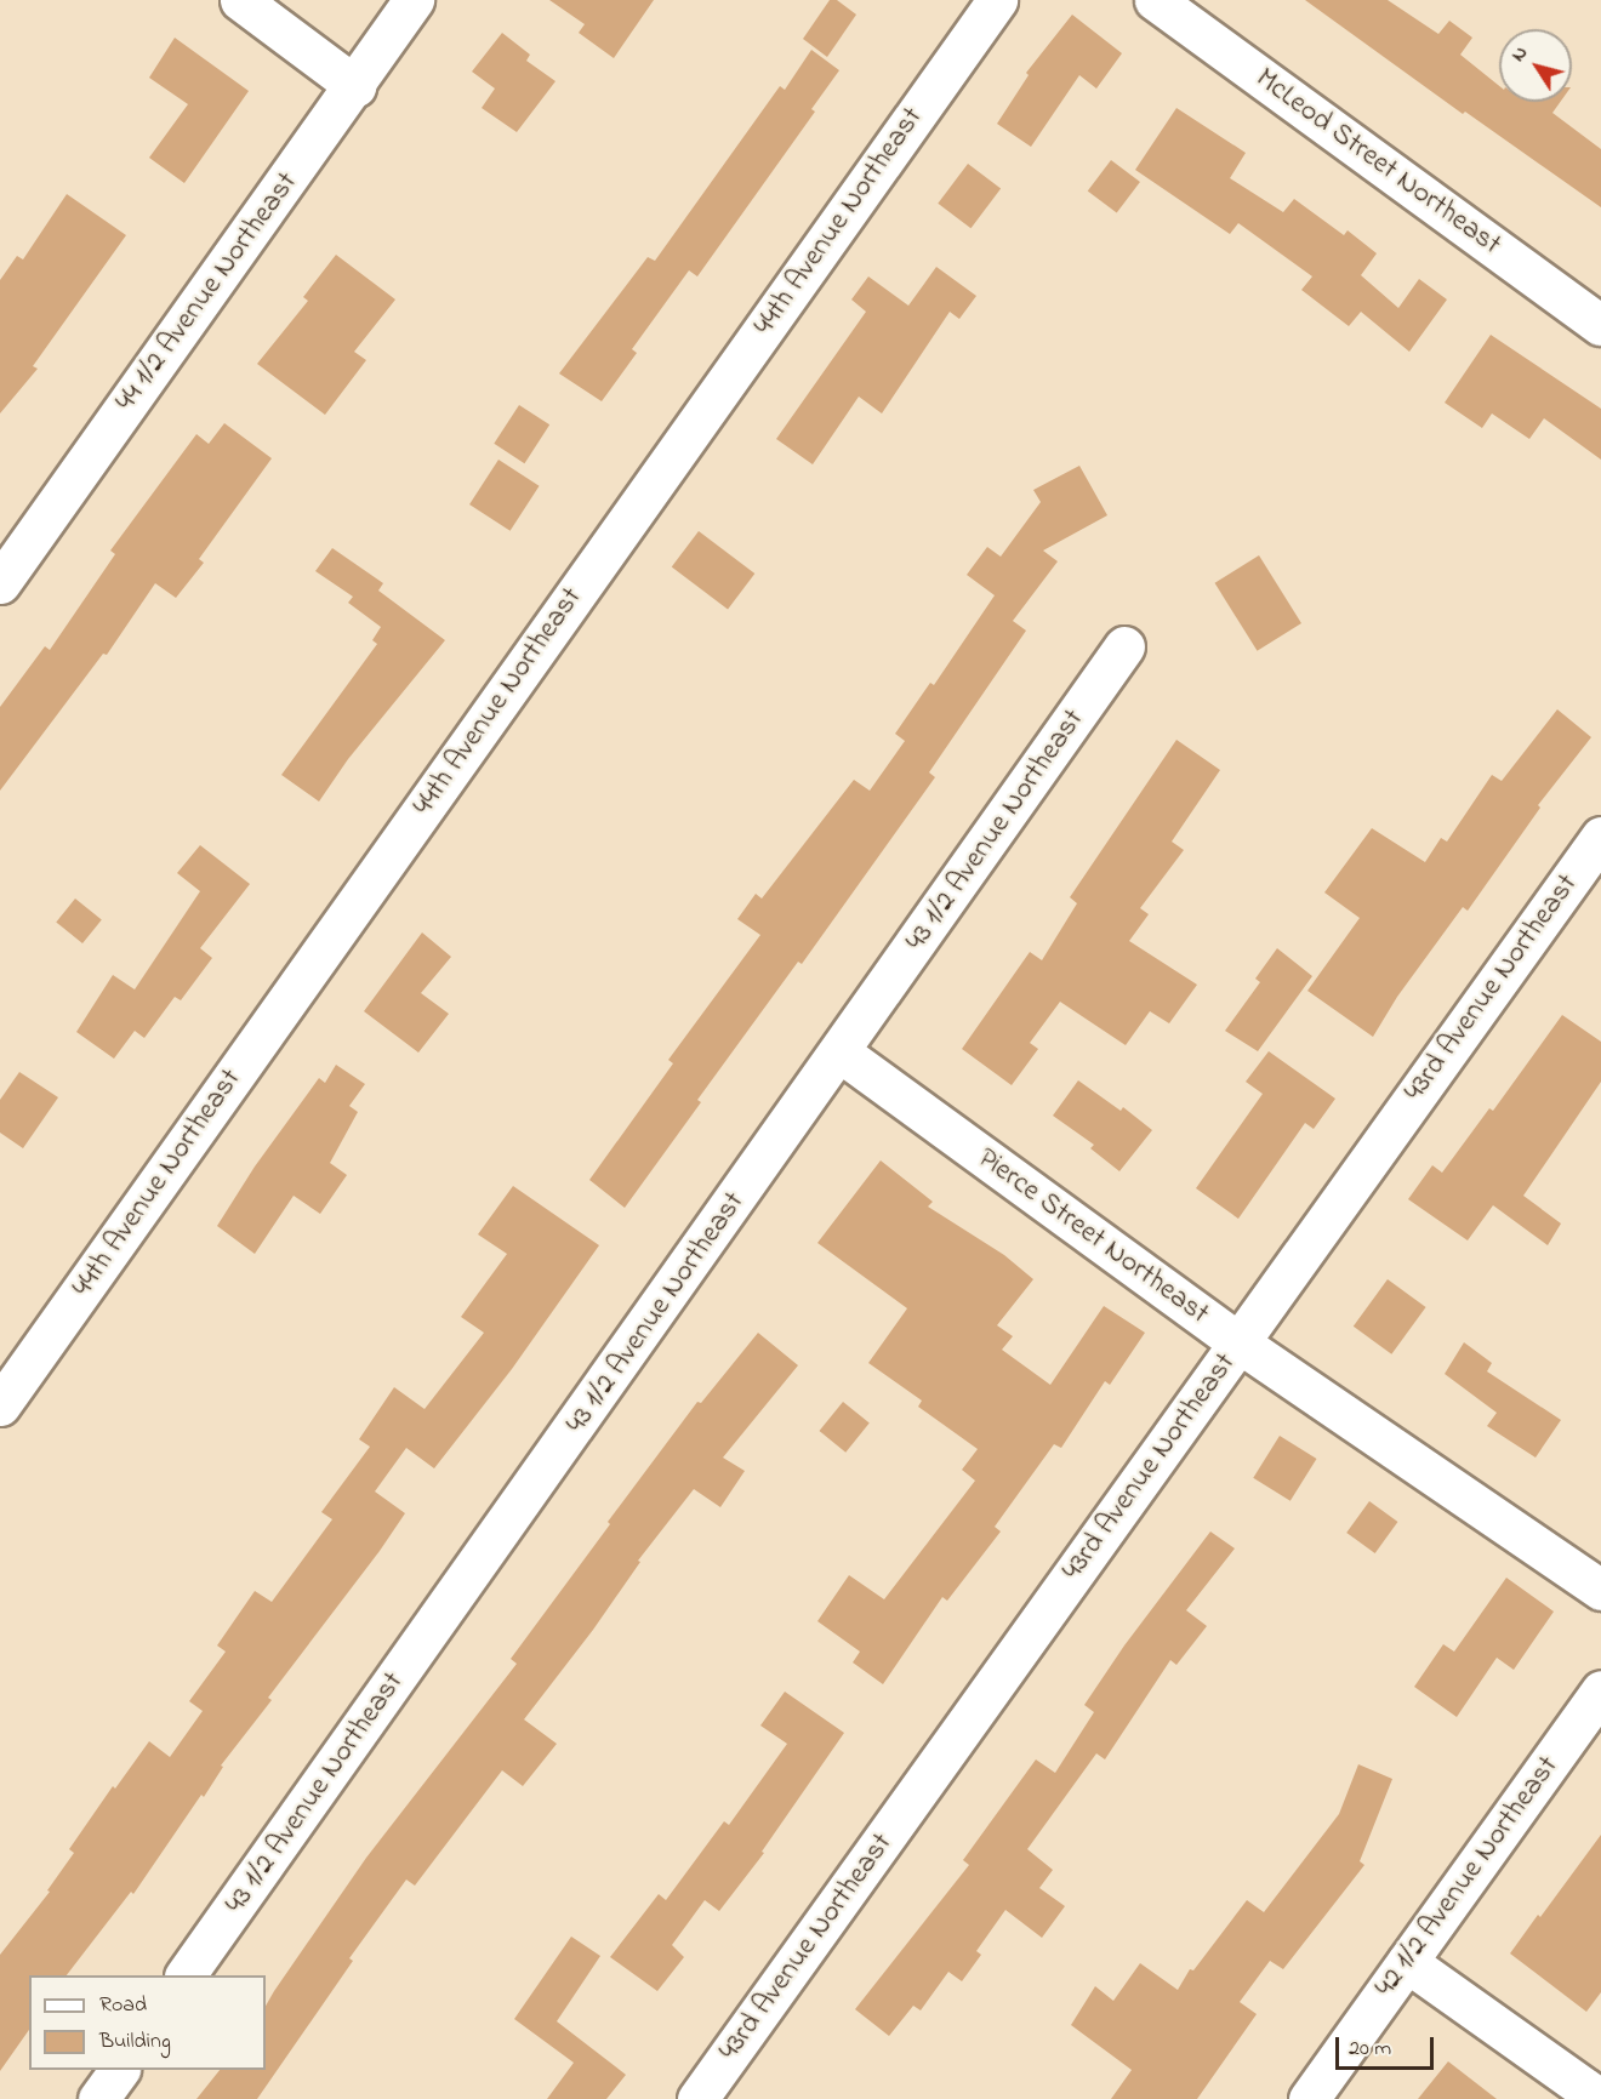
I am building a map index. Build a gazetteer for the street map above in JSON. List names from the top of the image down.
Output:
{
  "streets": {
    "street": [
      "McLeod Street Northeast",
      "44th Avenue Northeast",
      "44 1/2 Avenue Northeast",
      "43 1/2 Avenue Northeast",
      "43rd Avenue Northeast",
      "Pierce Street Northeast",
      "42 1/2 Avenue Northeast"
    ]
  },
  "crossings": [
    ["43 1/2 Avenue Northeast", "Pierce Street Northeast"],
    ["43rd Avenue Northeast", "Pierce Street Northeast"]
  ],
  "legend": ["Road", "Building"],
  "scale_bar": "20 m",
  "north": "top left"
}
